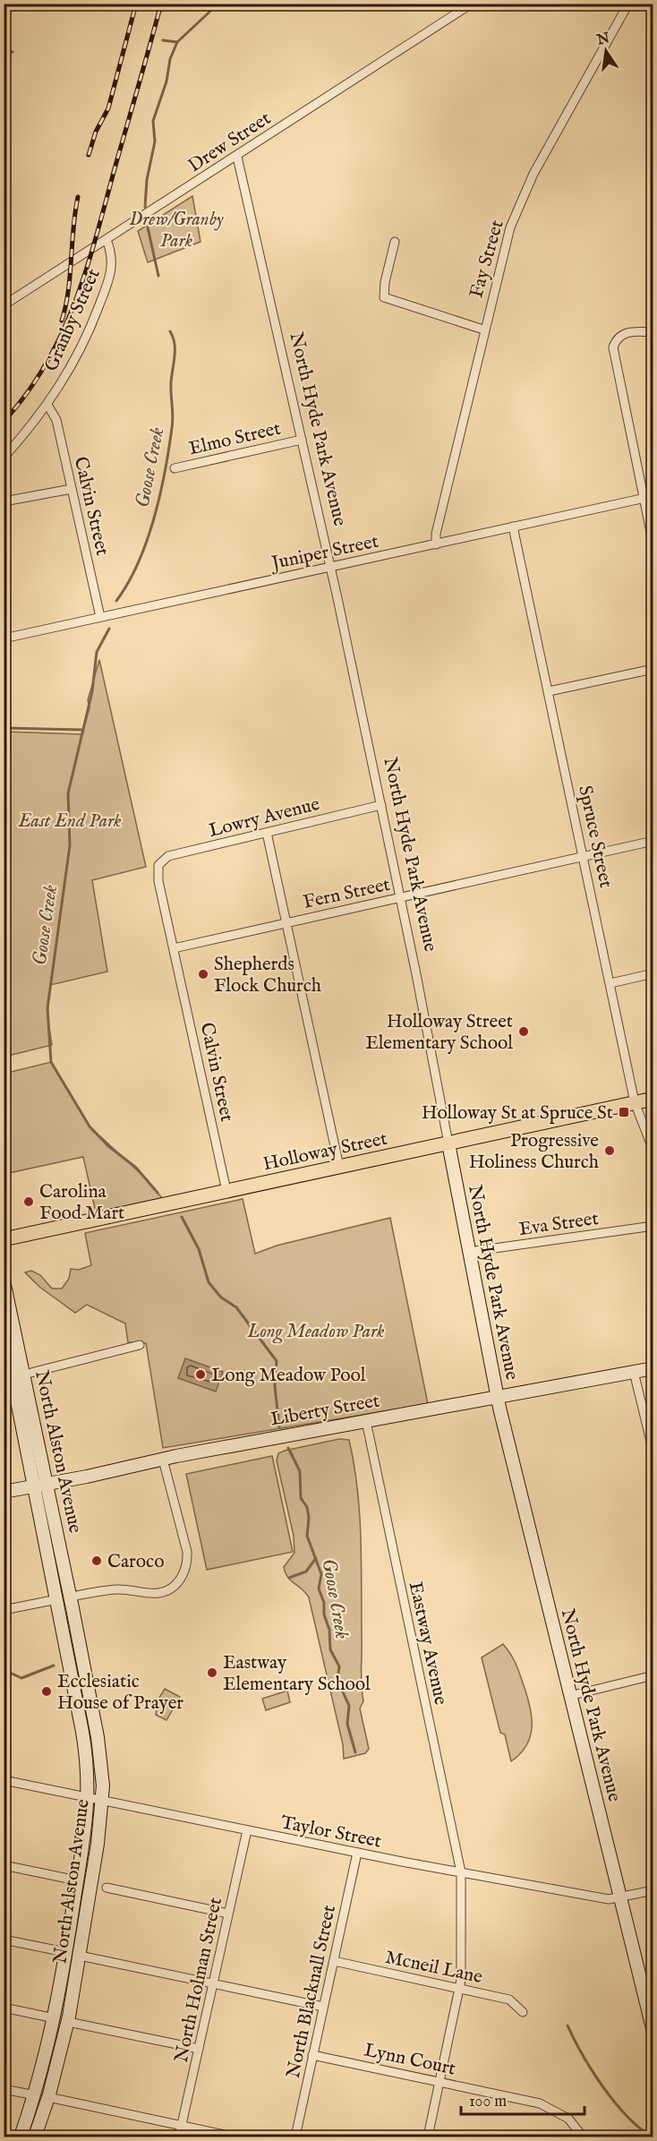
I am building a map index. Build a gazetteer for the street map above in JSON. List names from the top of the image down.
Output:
{
  "streets": {
    "main road": [
      "North Hyde Park Avenue",
      "Holloway Street",
      "Liberty Street",
      "North Alston Avenue"
    ],
    "street": [
      "Drew Street",
      "Fay Street",
      "Granby Street",
      "Elmo Street",
      "Calvin Street",
      "Juniper Street",
      "Lowry Avenue",
      "Spruce Street",
      "Fern Street",
      "Eva Street",
      "Eastway Avenue",
      "Taylor Street",
      "Mcneil Lane",
      "North Holman Street",
      "North Blacknall Street",
      "Lynn Court"
    ]
  },
  "crossings": [
    ["Drew Street", "Granby Street"],
    ["Drew Street", "North Hyde Park Avenue"],
    ["Fay Street", "Juniper Street"],
    ["Granby Street", "Calvin Street"],
    ["North Hyde Park Avenue", "Elmo Street"],
    ["North Hyde Park Avenue", "Juniper Street"],
    ["North Hyde Park Avenue", "Lowry Avenue"],
    ["North Hyde Park Avenue", "Fern Street"],
    ["North Hyde Park Avenue", "Holloway Street"],
    ["North Hyde Park Avenue", "Eva Street"],
    ["North Hyde Park Avenue", "Liberty Street"],
    ["North Hyde Park Avenue", "Taylor Street"],
    ["Calvin Street", "Juniper Street"],
    ["Calvin Street", "Lowry Avenue"],
    ["Calvin Street", "Fern Street"],
    ["Calvin Street", "Holloway Street"],
    ["Juniper Street", "Spruce Street"],
    ["Spruce Street", "Fern Street"],
    ["Spruce Street", "Holloway Street"],
    ["Liberty Street", "North Alston Avenue"],
    ["Liberty Street", "Eastway Avenue"],
    ["North Alston Avenue", "Taylor Street"],
    ["Eastway Avenue", "Taylor Street"],
    ["Eastway Avenue", "Mcneil Lane"],
    ["Eastway Avenue", "Lynn Court"],
    ["Taylor Street", "North Holman Street"],
    ["Taylor Street", "North Blacknall Street"],
    ["Mcneil Lane", "North Blacknall Street"],
    ["North Blacknall Street", "Lynn Court"]
  ],
  "water": ["Goose Creek"],
  "parks": ["Drew/Granby Park", "East End Park", "Long Meadow Park"],
  "places": {
    "other": [
      "Shepherds Flock Church",
      "Holloway Street Elementary School",
      "Progressive Holiness Church",
      "Carolina Food Mart",
      "Long Meadow Pool",
      "Caroco",
      "Eastway Elementary School",
      "Ecclesiatic House of Prayer"
    ],
    "transit": ["Holloway St at Spruce St"]
  },
  "scale_bar": "100 m",
  "north": "top"
}
